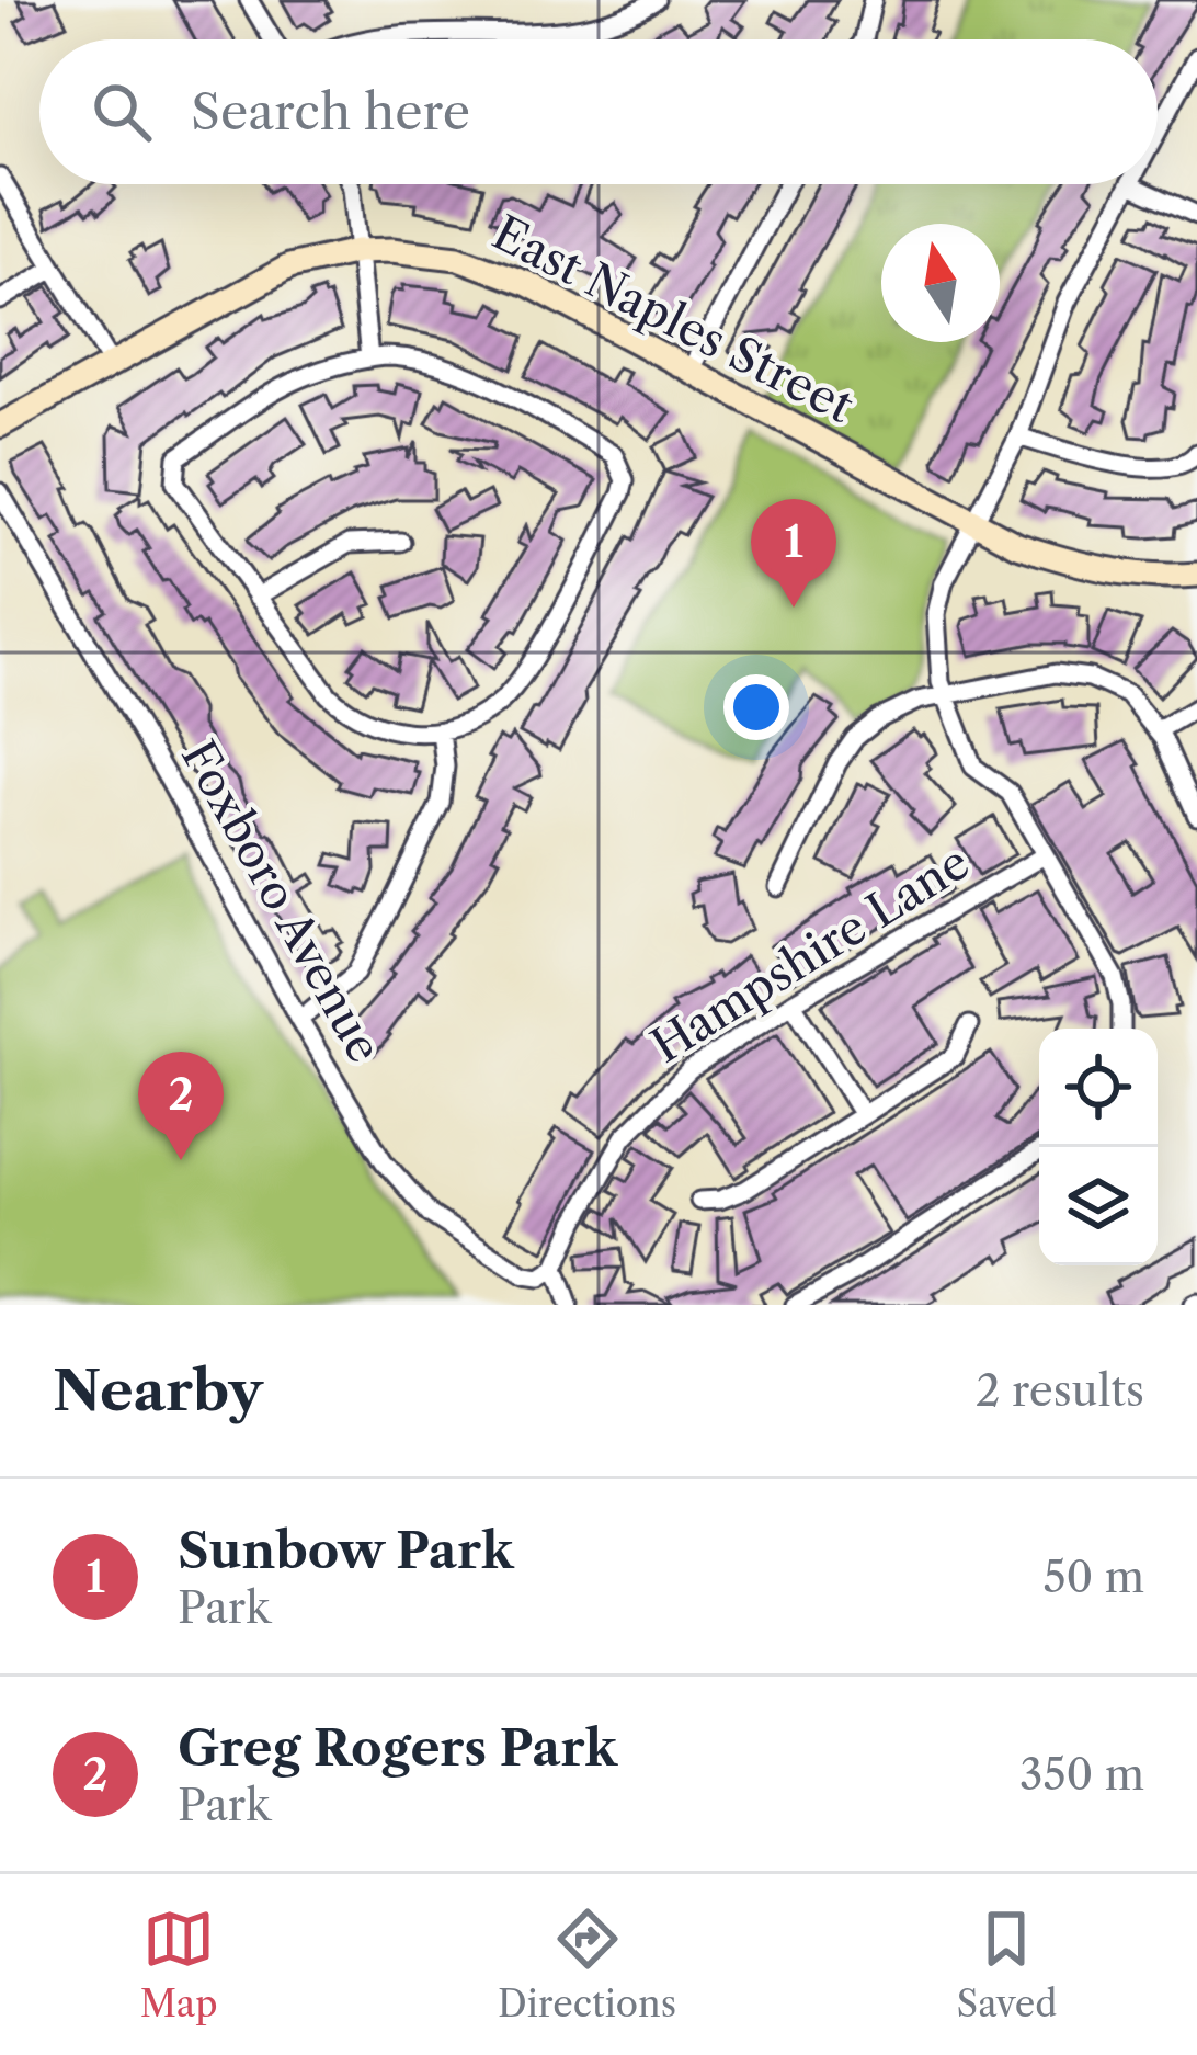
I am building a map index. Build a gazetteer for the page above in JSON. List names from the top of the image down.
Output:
{
  "streets": {
    "street": ["East Naples Street", "Foxboro Avenue", "Hampshire Lane"]
  },
  "crossings": [
    ["Foxboro Avenue", "Hampshire Lane"]
  ],
  "north": "top",
  "page": {
    "search": "Search here",
    "pins": ["1", "2"],
    "heading": ["Nearby", "2 results"],
    "list": [
      {
        "mark": "1",
        "name": "Sunbow Park",
        "note": "Park",
        "value": "50 m"
      },
      {
        "mark": "2",
        "name": "Greg Rogers Park",
        "note": "Park",
        "value": "350 m"
      }
    ],
    "nav": ["Map", "Directions", "Saved"]
  }
}
